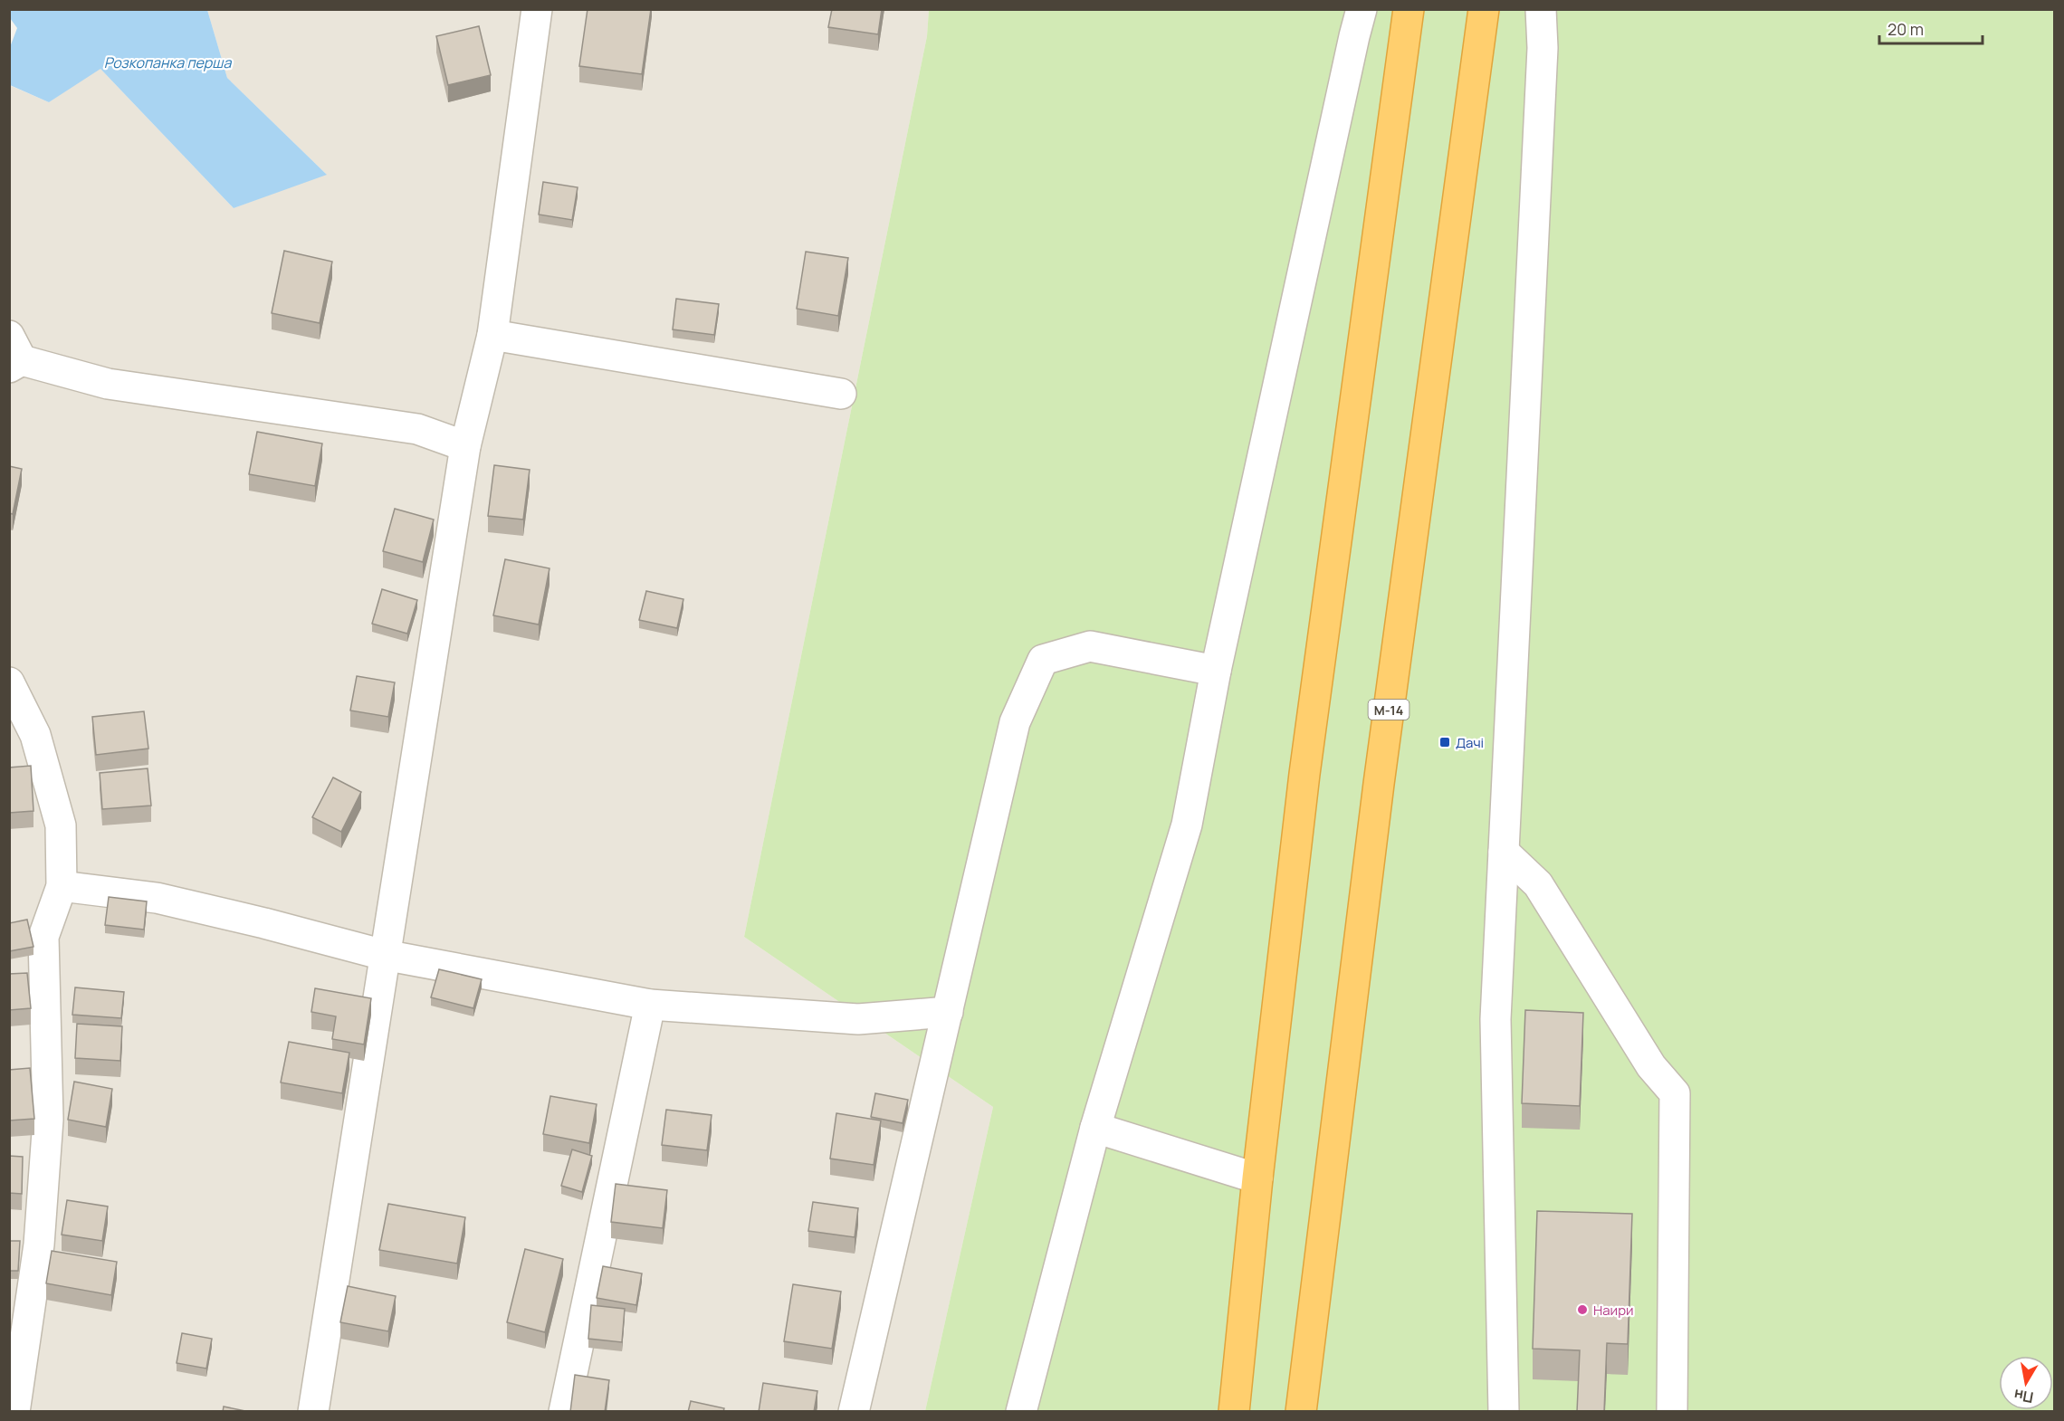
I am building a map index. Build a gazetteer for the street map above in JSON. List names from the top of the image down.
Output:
{
  "streets": {
    "highway": ["М-14"]
  },
  "water": ["Розкопанка перша"],
  "places": {
    "transit": ["Дачі"],
    "other": ["Наири"]
  },
  "scale_bar": "20 m",
  "north": "bottom"
}
